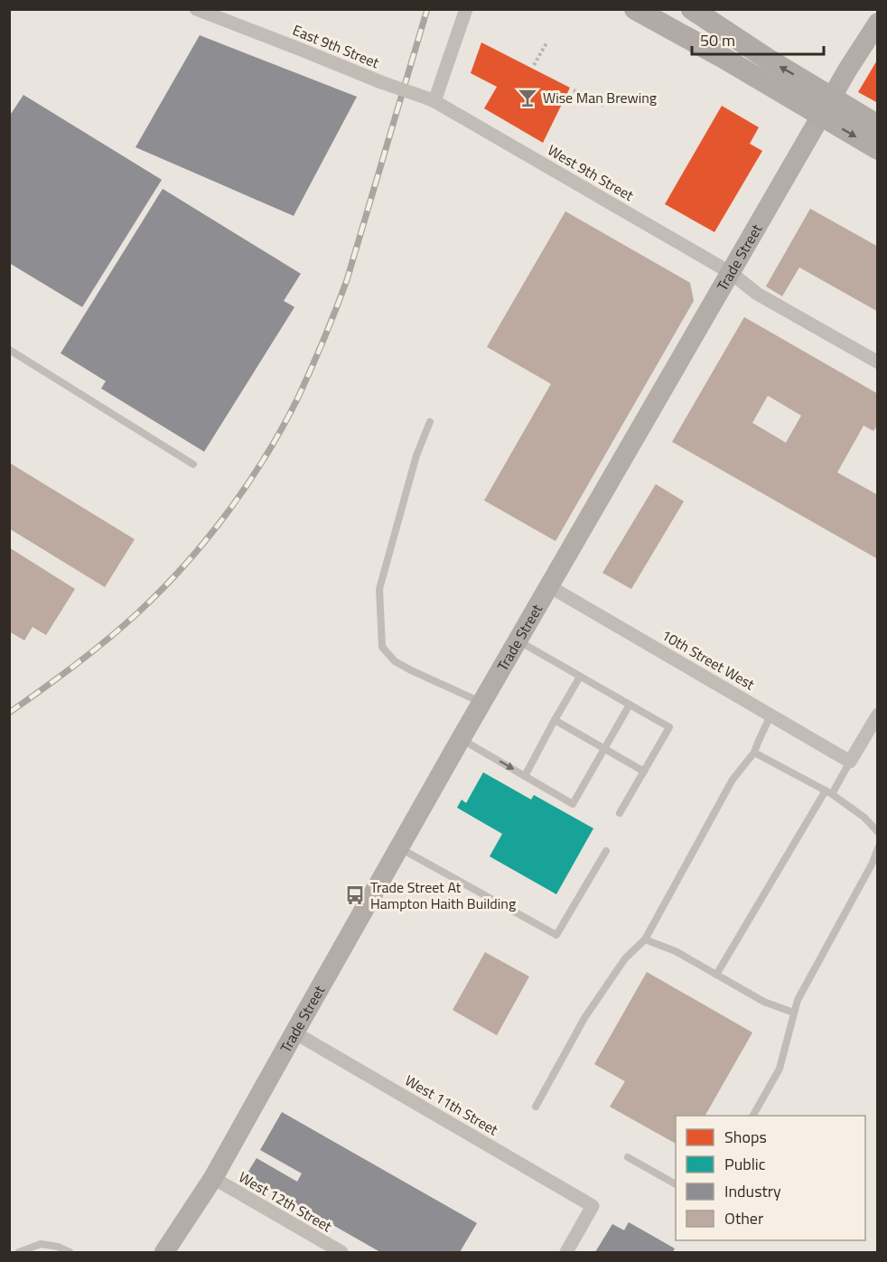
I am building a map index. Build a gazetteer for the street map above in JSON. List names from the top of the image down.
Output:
{
  "streets": {
    "street": [
      "East 9th Street",
      "West 9th Street",
      "Trade Street",
      "10th Street West",
      "West 11th Street",
      "West 12th Street"
    ]
  },
  "crossings": [
    ["East 9th Street", "West 9th Street"],
    ["West 9th Street", "Trade Street"],
    ["Trade Street", "10th Street West"],
    ["Trade Street", "West 11th Street"],
    ["Trade Street", "West 12th Street"]
  ],
  "places": {
    "bar": ["Wise Man Brewing"],
    "bus stop": ["Trade Street At Hampton Haith Building"]
  },
  "legend": [
    "Shops",
    "Public",
    "Industry",
    "Other"
  ],
  "scale_bar": "50 m"
}
